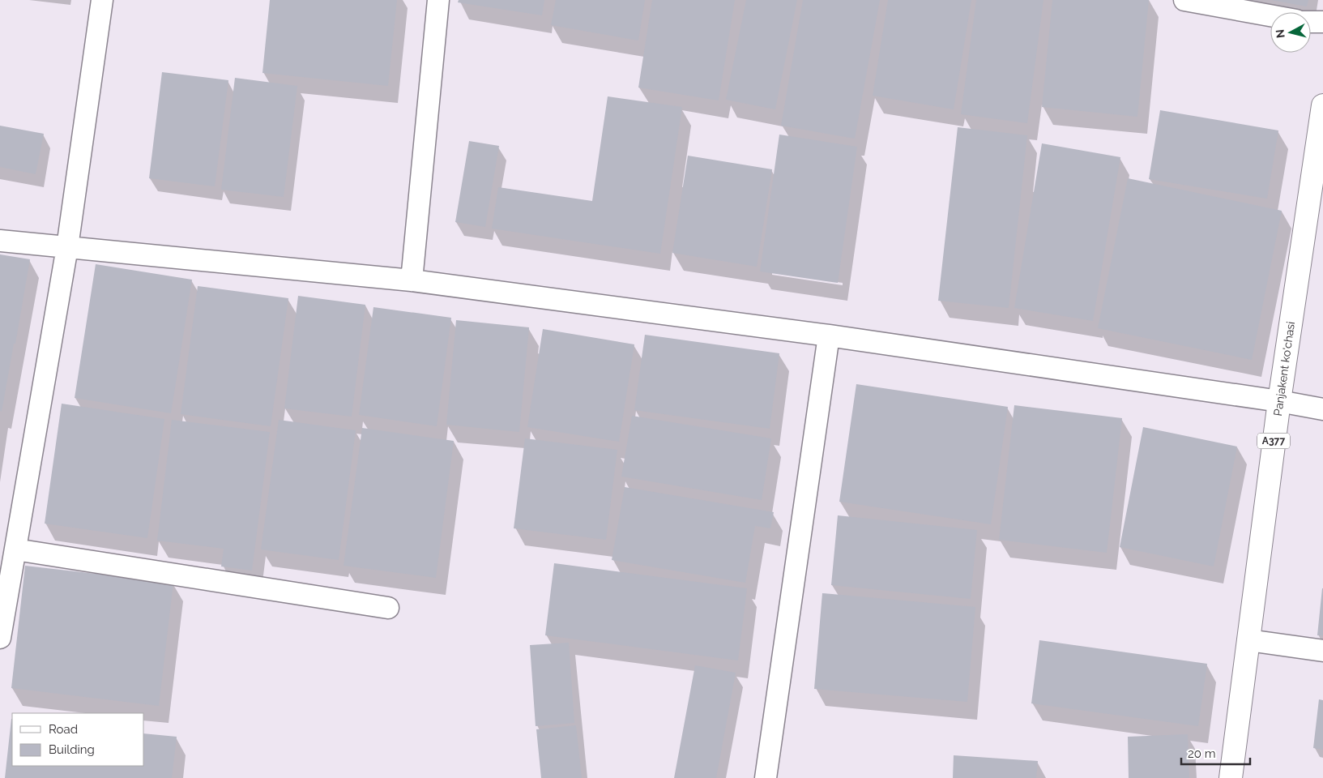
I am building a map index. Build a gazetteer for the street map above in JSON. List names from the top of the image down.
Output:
{
  "streets": {
    "main road": ["Panjakent ko'chasi", "A377"]
  },
  "legend": ["Road", "Building"],
  "scale_bar": "20 m",
  "north": "left"
}
